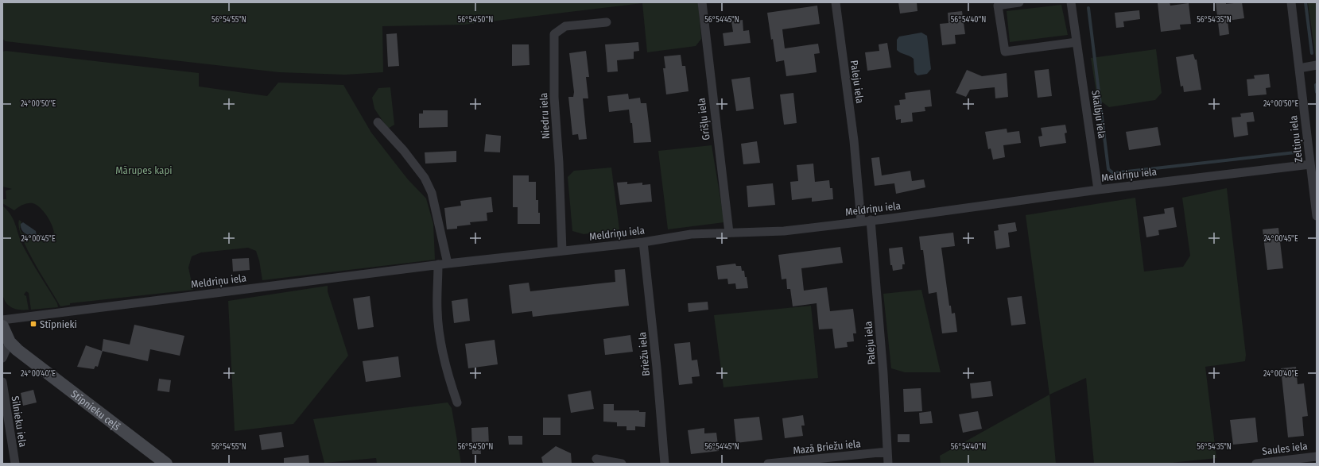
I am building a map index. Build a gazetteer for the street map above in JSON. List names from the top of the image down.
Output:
{
  "streets": {
    "main road": ["Stīpnieku ceļš"],
    "street": [
      "Paleju iela",
      "Skalbju iela",
      "Niedru iela",
      "Grīšļu iela",
      "Zeltiņu iela",
      "Meldriņu iela",
      "Briežu iela",
      "Silnieku iela",
      "Mazā Briežu iela",
      "Saules iela"
    ]
  },
  "crossings": [
    ["Paleju iela", "Meldriņu iela"],
    ["Paleju iela", "Mazā Briežu iela"],
    ["Skalbju iela", "Meldriņu iela"],
    ["Niedru iela", "Meldriņu iela"],
    ["Grīšļu iela", "Meldriņu iela"],
    ["Zeltiņu iela", "Meldriņu iela"],
    ["Meldriņu iela", "Briežu iela"]
  ],
  "parks": ["Mārupes kapi"],
  "places": {
    "transit": ["Stīpnieki"]
  },
  "coordinates": [
    "56°54'55\"N",
    "56°54'50\"N",
    "56°54'45\"N",
    "56°54'40\"N",
    "56°54'35\"N",
    "24°00'50\"E",
    "24°00'45\"E",
    "24°00'40\"E"
  ]
}
